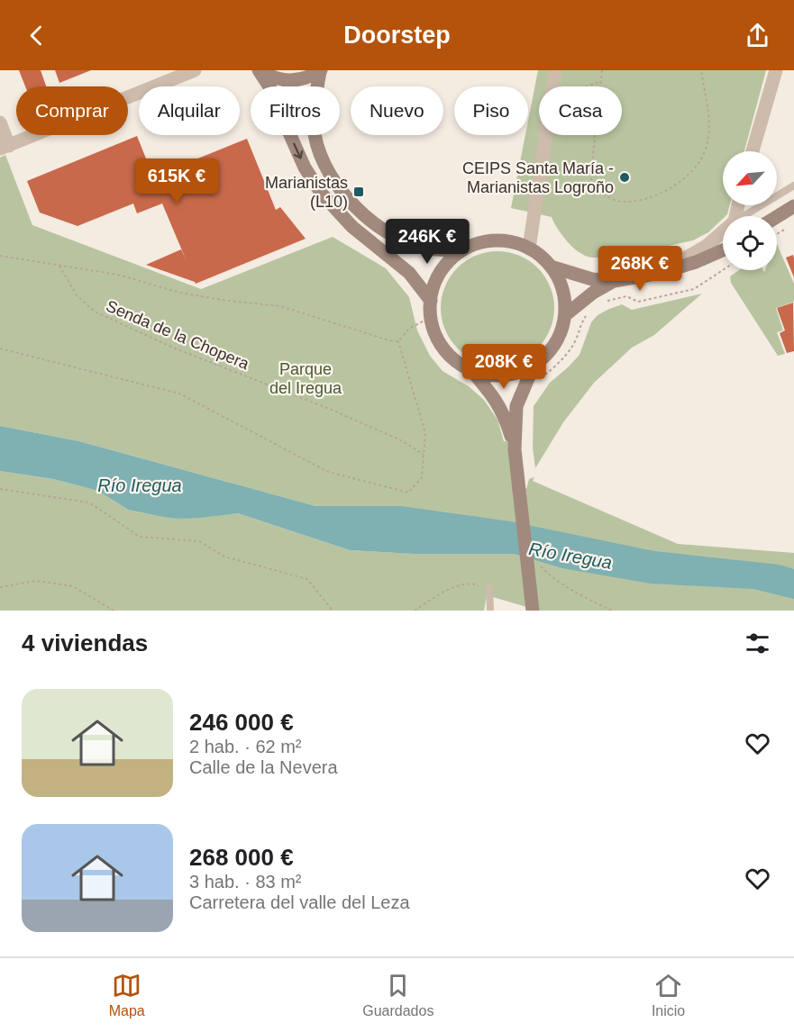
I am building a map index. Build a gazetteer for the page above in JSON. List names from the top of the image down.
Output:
{
  "streets": {
    "path": ["Senda de la Chopera"]
  },
  "water": ["Río Iregua"],
  "parks": ["Parque del Iregua"],
  "places": {
    "other": ["CEIPS Santa María - Marianistas Logroño"],
    "transit": ["Marianistas (L10)"]
  },
  "north": "bottom left",
  "page": {
    "header": "Doorstep",
    "chip": [
      "Comprar",
      "Alquilar",
      "Filtros",
      "Nuevo",
      "Piso",
      "Casa"
    ],
    "price": [
      "615K €",
      "246K €",
      "268K €",
      "208K €"
    ],
    "heading": "4 viviendas",
    "list": [
      {
        "name": "246 000 €",
        "note": "2 hab. · 62 m² · Calle de la Nevera"
      },
      {
        "name": "268 000 €",
        "note": "3 hab. · 83 m² · Carretera del valle del Leza"
      }
    ],
    "tabs": ["Mapa", "Guardados", "Inicio"]
  }
}
